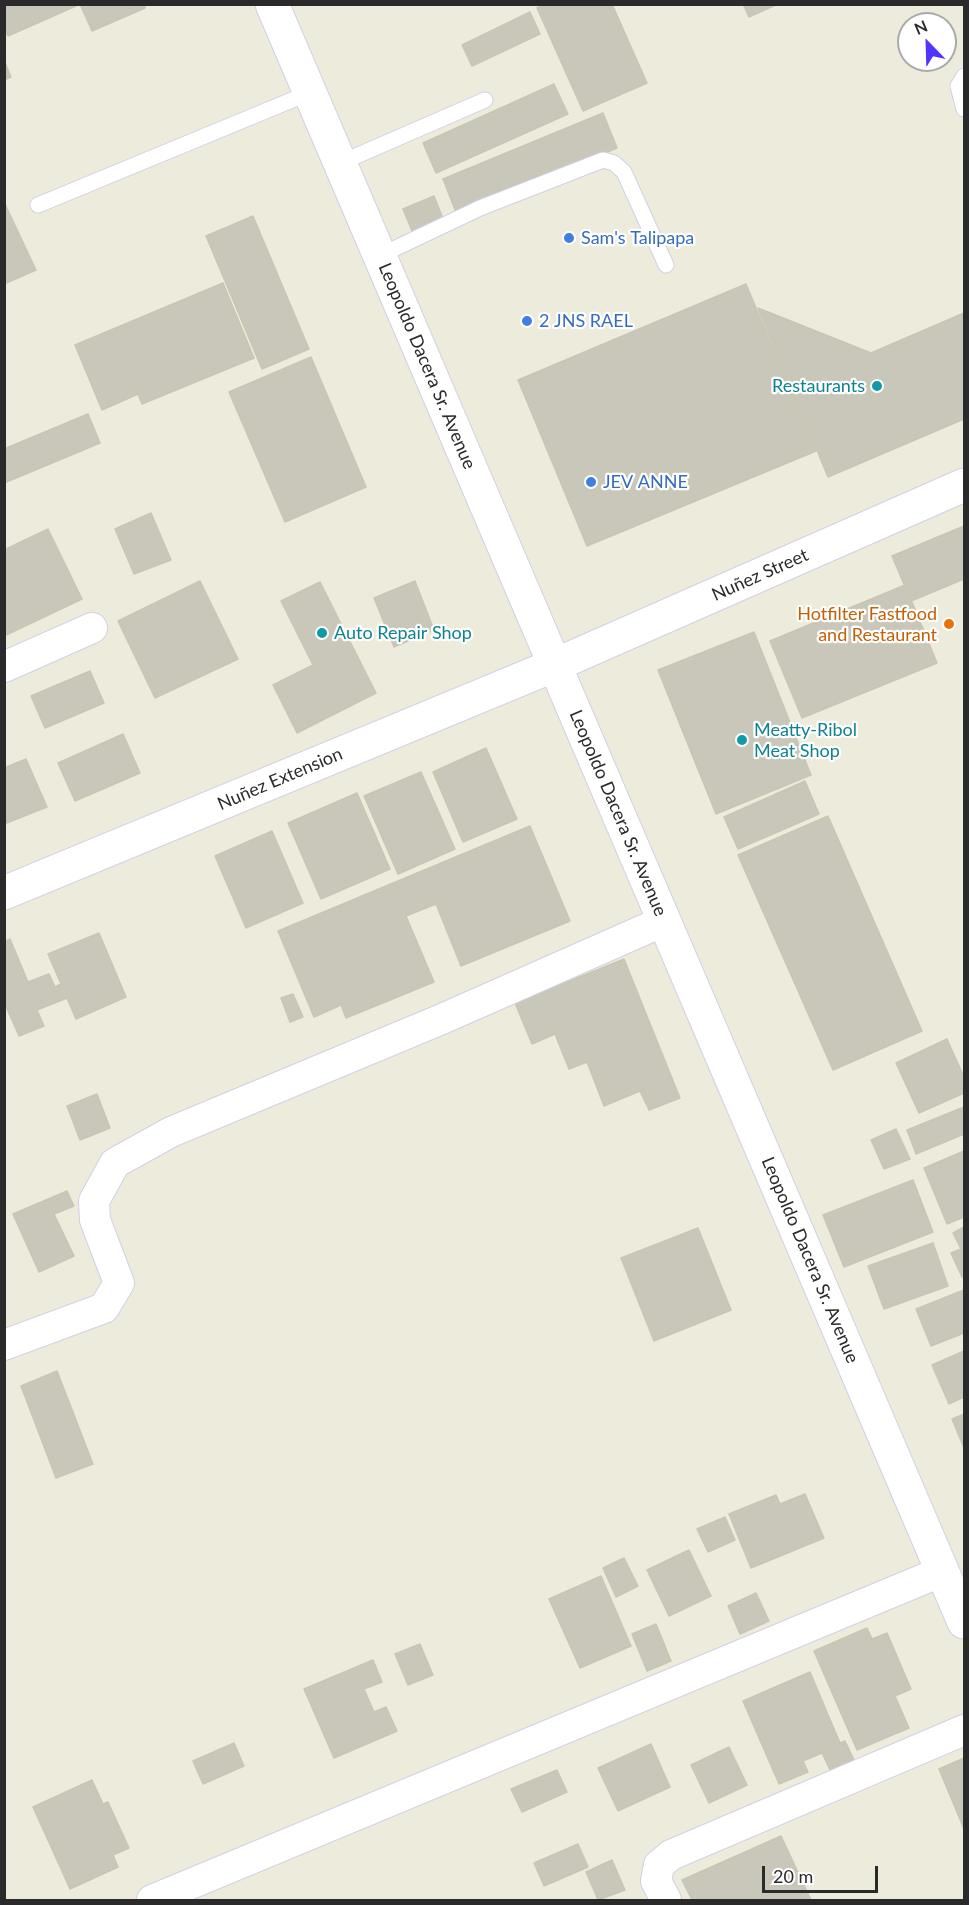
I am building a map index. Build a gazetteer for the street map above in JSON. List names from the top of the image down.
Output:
{
  "streets": {
    "main road": ["Leopoldo Dacera Sr. Avenue", "Nuñez Street", "Nuñez Extension"]
  },
  "crossings": [
    ["Leopoldo Dacera Sr. Avenue", "Nuñez Street"],
    ["Leopoldo Dacera Sr. Avenue", "Nuñez Extension"],
    ["Nuñez Street", "Nuñez Extension"]
  ],
  "places": [
    "Sam's Talipapa",
    "2 JNS RAEL",
    "Restaurants",
    "JEV ANNE",
    "Hotfilter Fastfood and Restaurant",
    "Auto Repair Shop",
    "Meatty-Ribol Meat Shop"
  ],
  "scale_bar": "20 m",
  "north": "top left"
}
